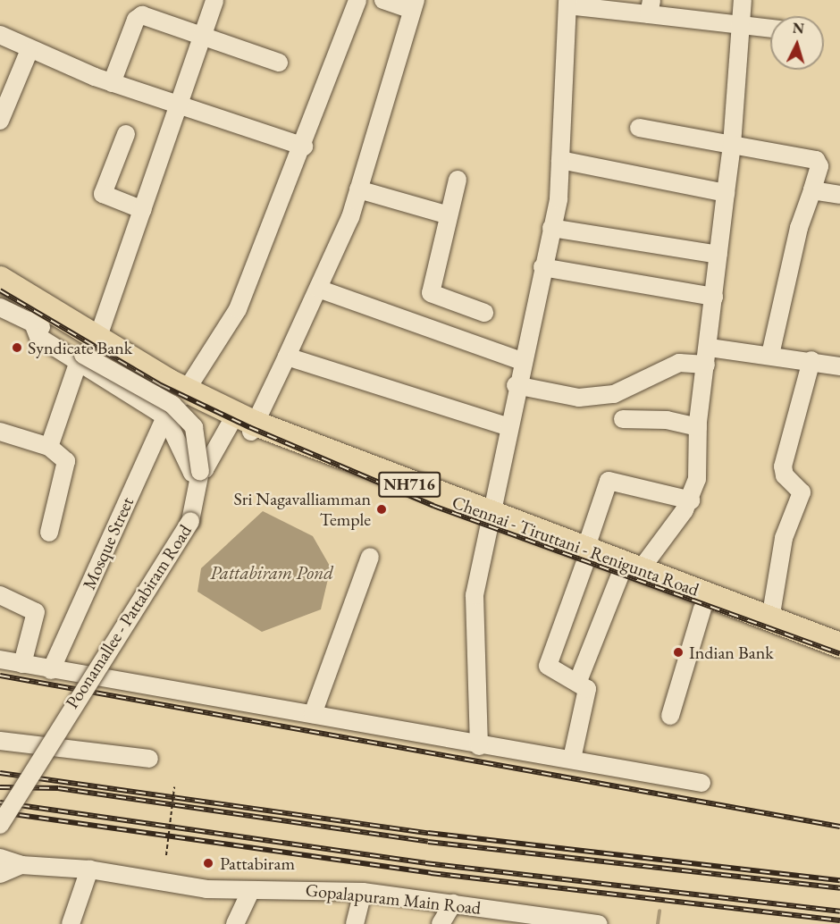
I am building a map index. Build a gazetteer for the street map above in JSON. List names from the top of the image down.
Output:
{
  "streets": {
    "highway": ["NH716", "Chennai - Tiruttani - Renigunta Road"],
    "street": ["Mosque Street", "Poonamallee - Pattabiram Road", "Gopalapuram Main Road"]
  },
  "crossings": [
    ["Mosque Street", "Chennai - Tiruttani - Renigunta Road"],
    ["Chennai - Tiruttani - Renigunta Road", "Poonamallee - Pattabiram Road"]
  ],
  "water": ["Pattabiram Pond"],
  "places": [
    "Syndicate Bank",
    "Sri Nagavalliamman Temple",
    "Indian Bank",
    "Pattabiram"
  ],
  "north": "top"
}
